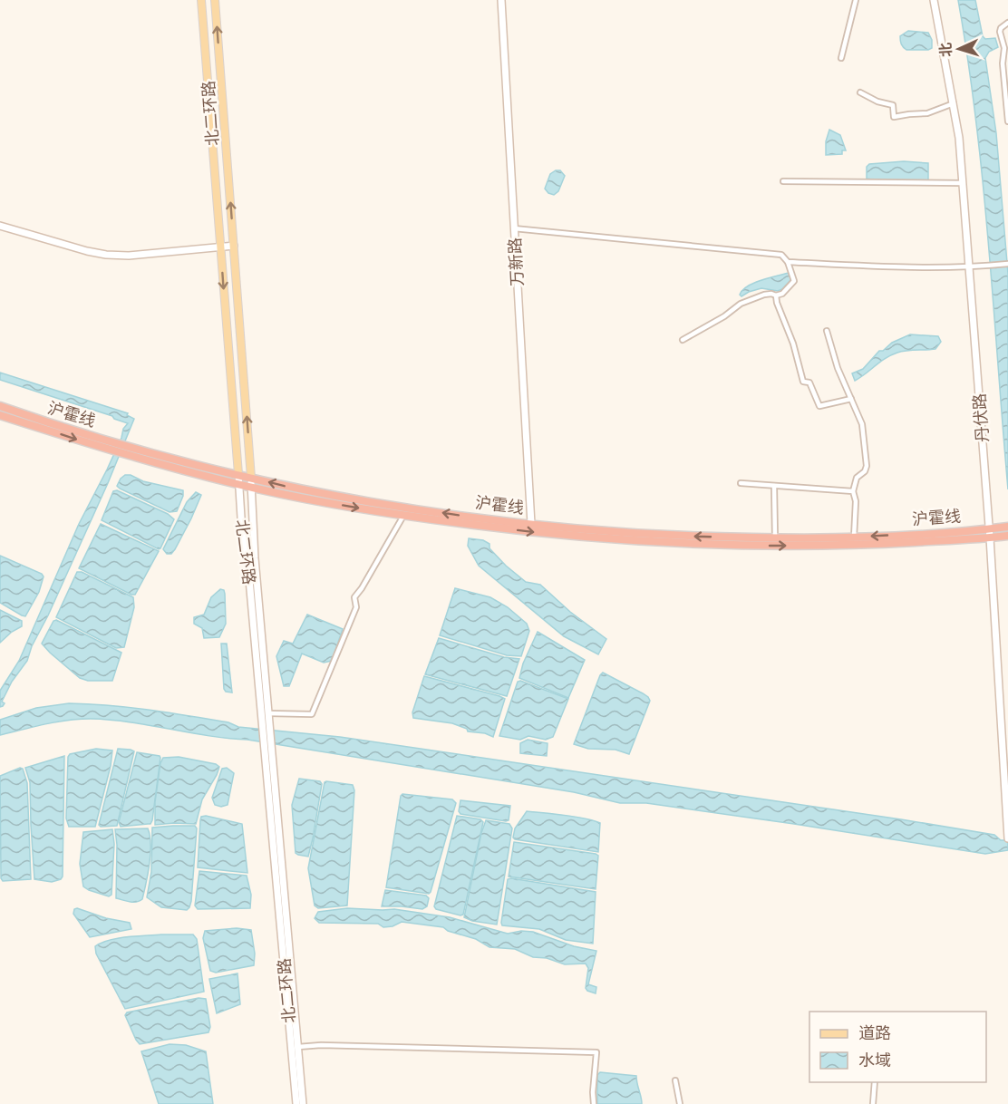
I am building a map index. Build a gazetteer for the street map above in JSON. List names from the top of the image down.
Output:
{
  "streets": {
    "highway": ["沪霍线"],
    "main road": ["北二环路", "万新路", "丹伏路"]
  },
  "crossings": [
    ["北二环路", "沪霍线"],
    ["万新路", "沪霍线"],
    ["沪霍线", "丹伏路"]
  ],
  "legend": ["道路", "水域"],
  "north": "left"
}
